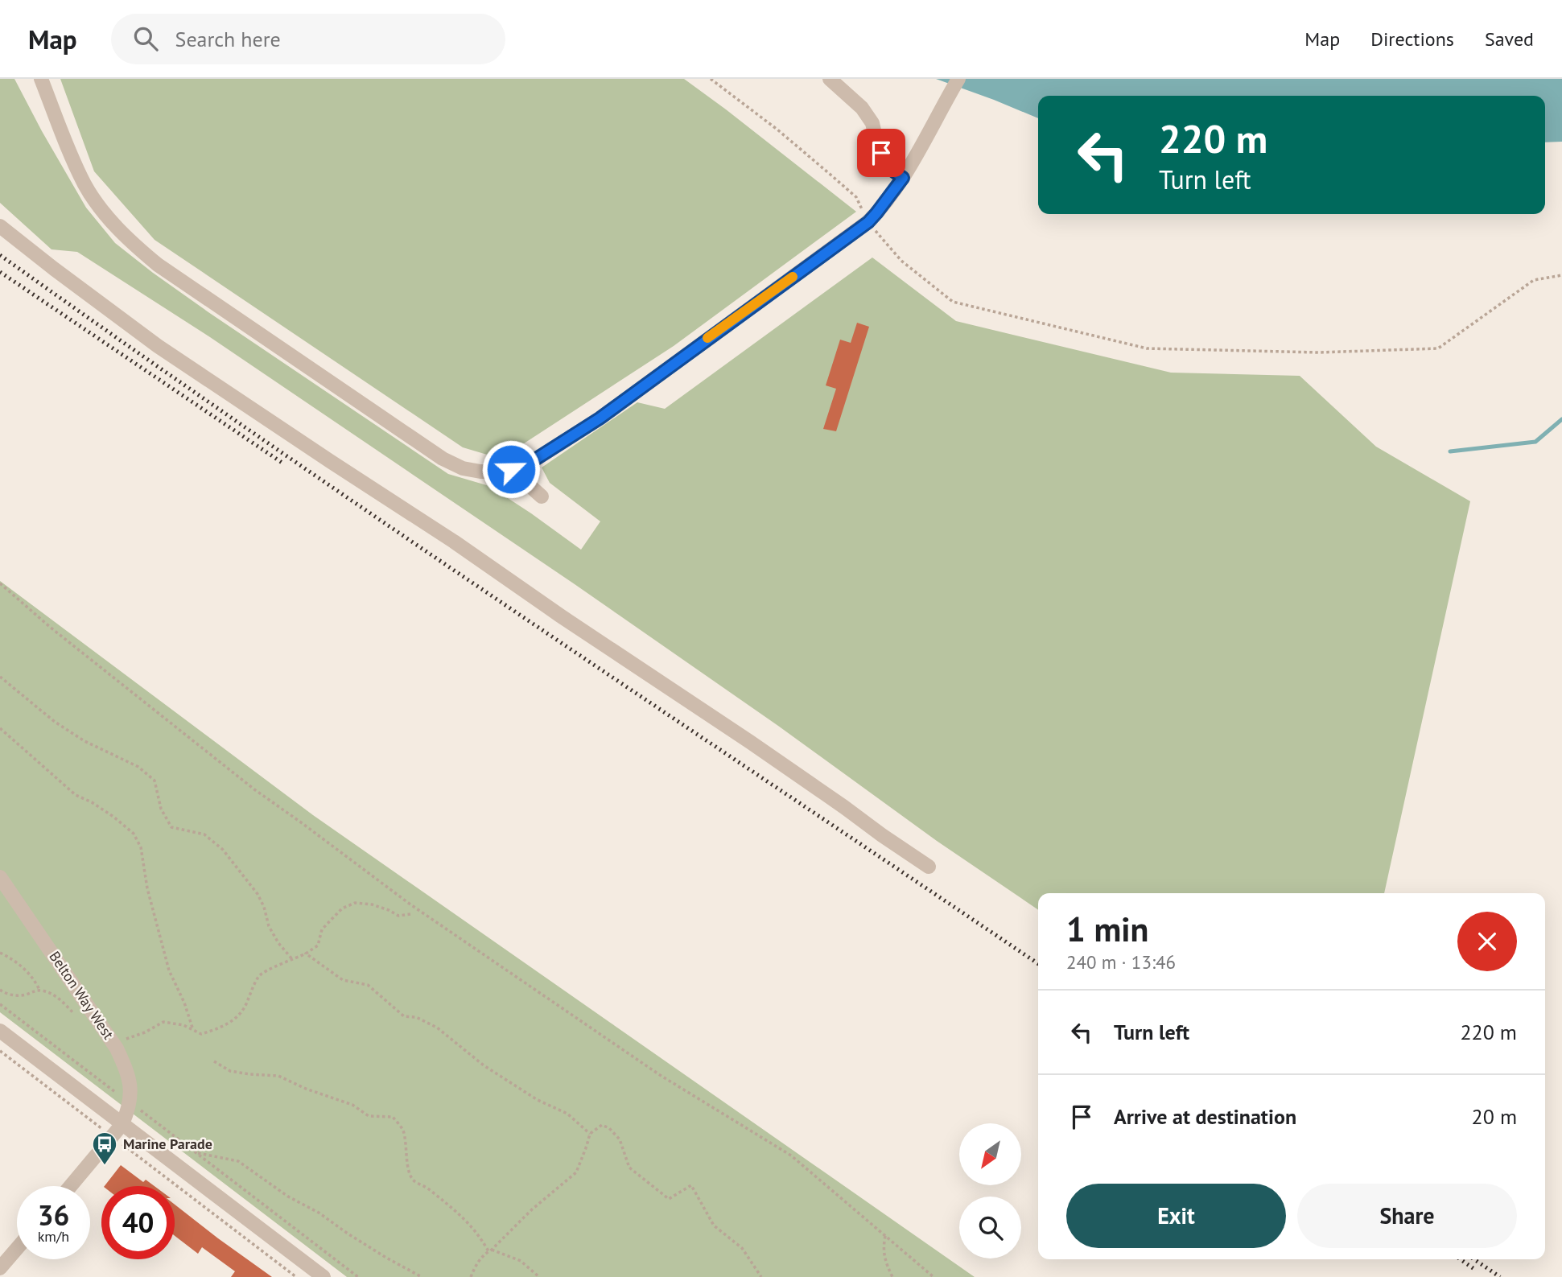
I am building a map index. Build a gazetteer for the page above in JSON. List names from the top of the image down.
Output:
{
  "streets": {
    "street": ["Belton Way West"]
  },
  "places": {
    "bus stop": ["Marine Parade"]
  },
  "north": "bottom left",
  "page": {
    "header": "Map",
    "search": "Search here",
    "nav": ["Map", "Directions", "Saved"],
    "turn": ["220 m", "Turn left"],
    "heading": ["1 min", "240 m · 13:46"],
    "list": [
      {
        "name": "Turn left",
        "value": "220 m"
      },
      {
        "name": "Arrive at destination",
        "value": "20 m"
      }
    ],
    "buttons": ["Exit", "Share"],
    "speed": "36 km/h",
    "limit": "40"
  }
}
